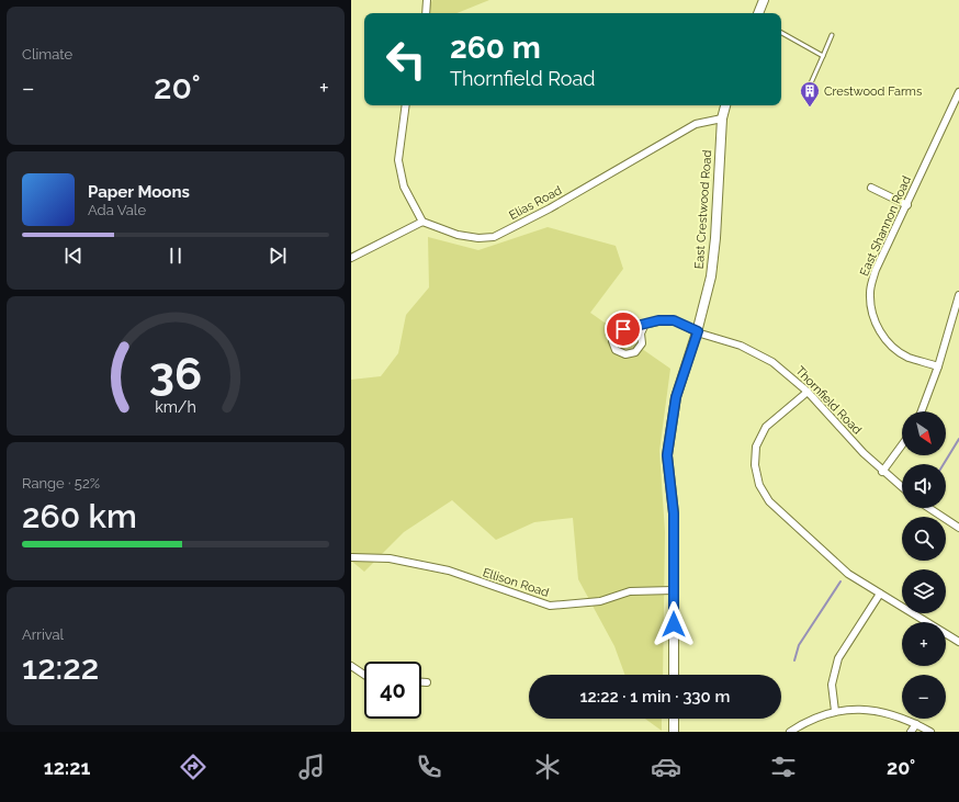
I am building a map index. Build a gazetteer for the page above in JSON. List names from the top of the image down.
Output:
{
  "streets": {
    "street": [
      "Elias Road",
      "East Crestwood Road",
      "East Shannon Road",
      "Thornfield Road",
      "Ellison Road"
    ]
  },
  "crossings": [
    ["Elias Road", "East Crestwood Road"],
    ["East Crestwood Road", "Thornfield Road"],
    ["East Crestwood Road", "Ellison Road"]
  ],
  "places": {
    "building": ["Crestwood Farms"]
  },
  "north": "bottom right",
  "page": {
    "tile": [
      "Climate",
      ["Range · 52%", "260 km"],
      ["Arrival", "12:22"]
    ],
    "turn": ["260 m", "Thornfield Road"],
    "heat": ["−", "20°", "+"],
    "song": ["Paper Moons", "Ada Vale"],
    "map_buttons": ["+", "−"],
    "limit": "40",
    "trip": "12:22 · 1 min · 330 m",
    "tabs": ["12:21", "20°"],
    "gauge": ["36", "km/h"]
  }
}
